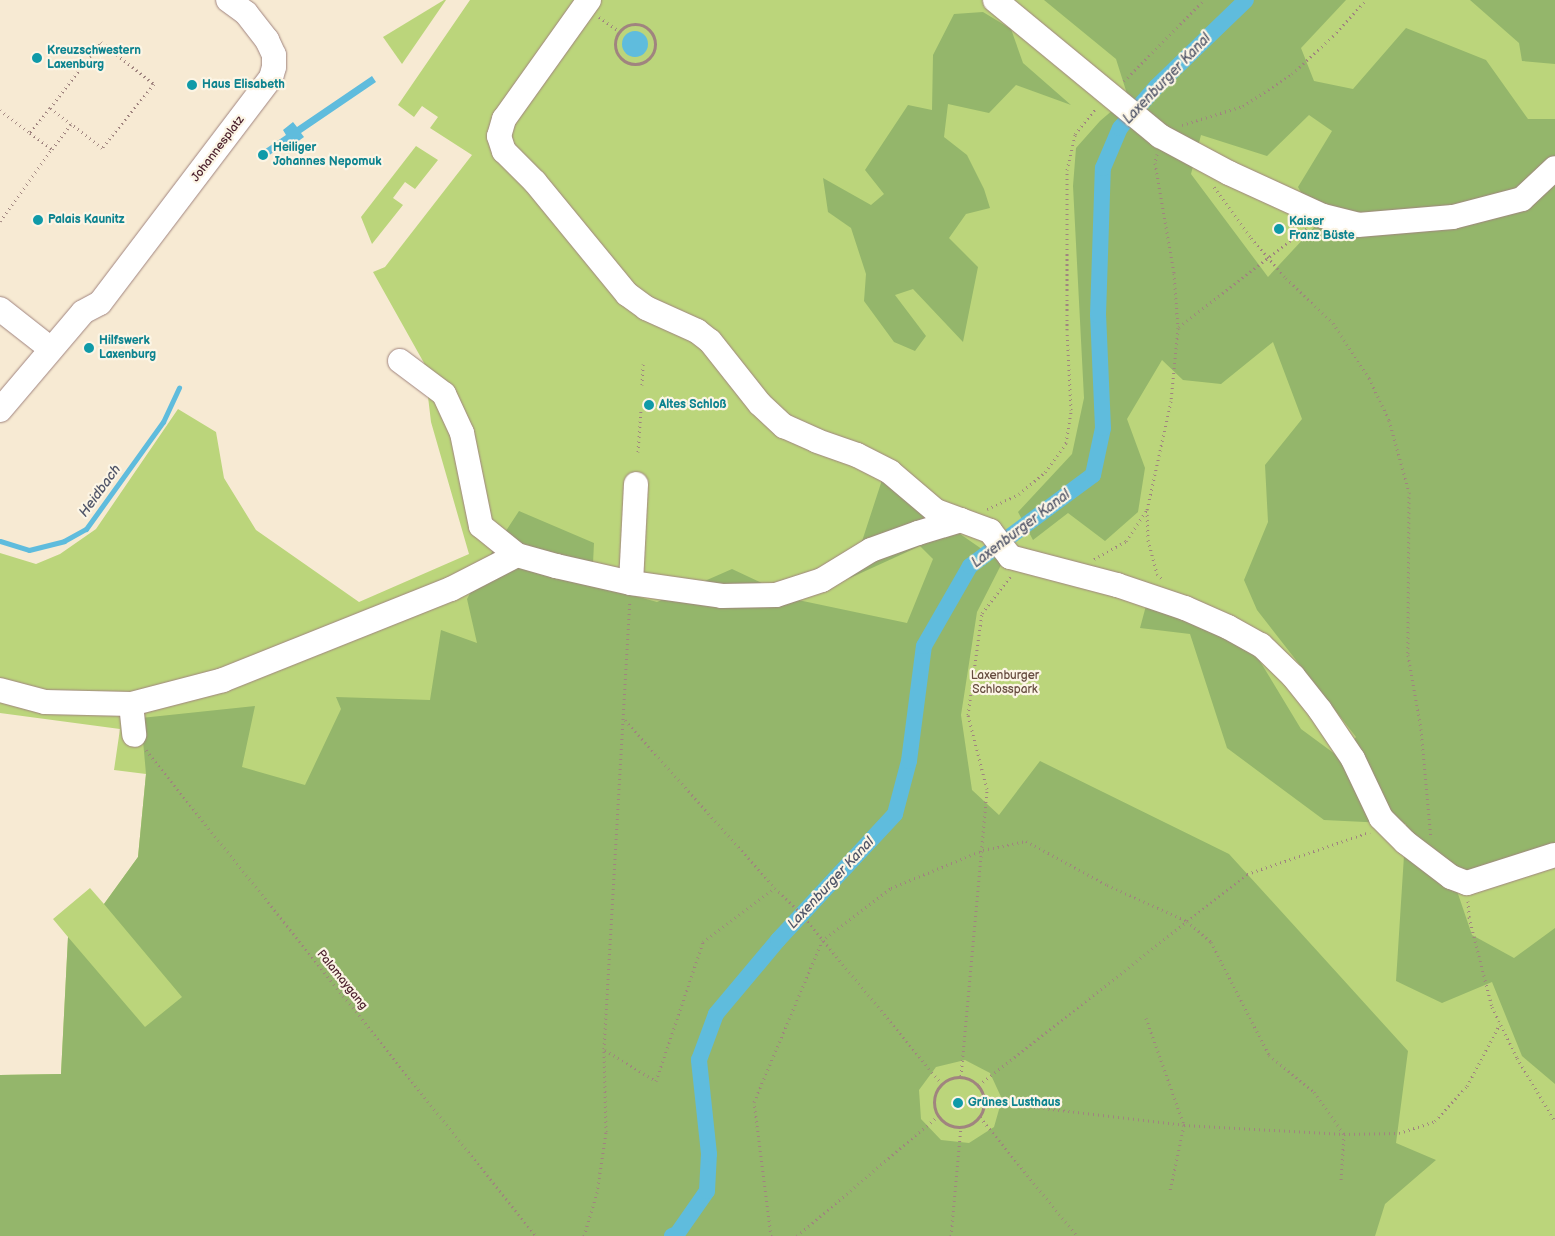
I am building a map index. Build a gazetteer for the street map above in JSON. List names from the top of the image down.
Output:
{
  "streets": {
    "street": ["Johannesplatz"],
    "path": ["Palamaygang"]
  },
  "water": ["Laxenburger Kanal", "Heidbach"],
  "parks": ["Laxenburger Schlosspark"],
  "places": [
    "Kreuzschwestern Laxenburg",
    "Haus Elisabeth",
    "Heiliger Johannes Nepomuk",
    "Palais Kaunitz",
    "Kaiser Franz Büste",
    "Hilfswerk Laxenburg",
    "Altes Schloß",
    "Grünes Lusthaus"
  ]
}
